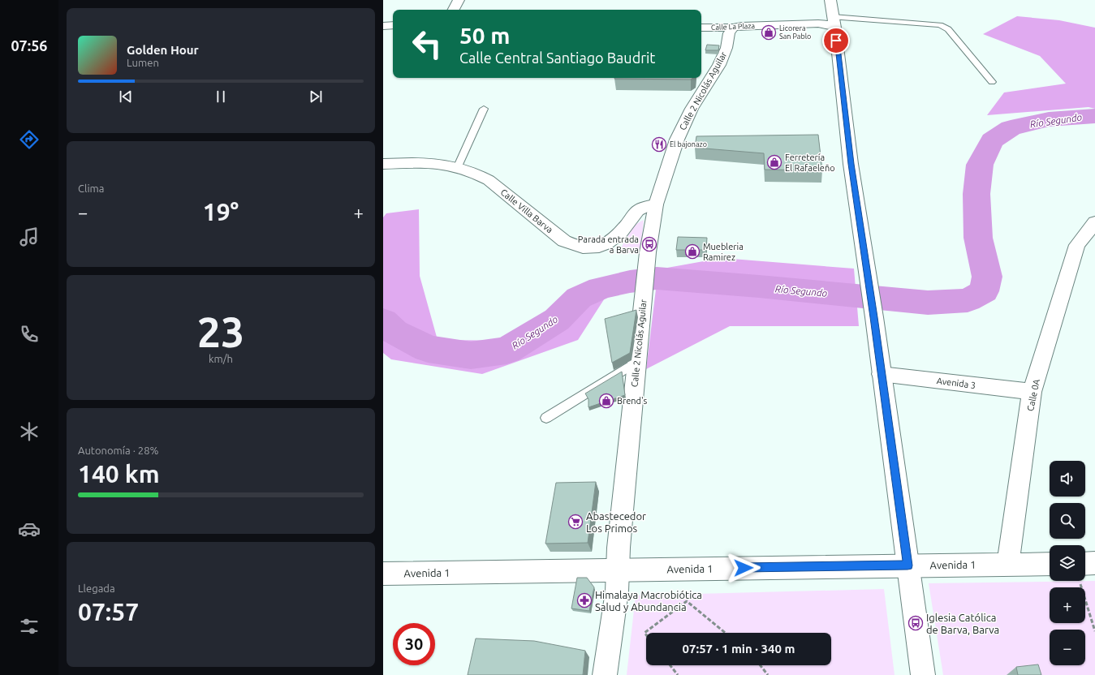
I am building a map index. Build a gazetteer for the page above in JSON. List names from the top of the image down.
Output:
{
  "streets": {
    "main road": [
      "Calle La Plaza",
      "Calle 2 Nicolás Aguilar",
      "Calle Villa Barva",
      "Avenida 3",
      "Calle 0A",
      "Avenida 1"
    ]
  },
  "crossings": [
    ["Calle La Plaza", "Calle 2 Nicolás Aguilar"],
    ["Calle 2 Nicolás Aguilar", "Calle Villa Barva"],
    ["Calle 2 Nicolás Aguilar", "Avenida 1"],
    ["Avenida 3", "Calle 0A"],
    ["Calle 0A", "Avenida 1"]
  ],
  "water": ["Río Segundo"],
  "places": {
    "shop": [
      "Licorera San Pablo",
      "Ferretería El Rafaeleño",
      "Muebleria Ramirez",
      "Brend's"
    ],
    "restaurant": ["El bajonazo"],
    "bus stop": ["Parada entrada a Barva", "Iglesia Católica de Barva, Barva"],
    "supermarket": ["Abastecedor Los Primos"],
    "pharmacy": ["Himalaya Macrobiótica Salud y Abundancia"]
  },
  "page": {
    "tabs": "07:56",
    "turn": ["50 m", "Calle Central Santiago Baudrit"],
    "song": ["Golden Hour", "Lumen"],
    "tile": [
      "Clima",
      ["23", "km/h"],
      ["Autonomía · 28%", "140 km"],
      ["Llegada", "07:57"]
    ],
    "heat": ["−", "19°", "+"],
    "map_buttons": ["+", "−"],
    "limit": "30",
    "trip": "07:57 · 1 min · 340 m"
  }
}
